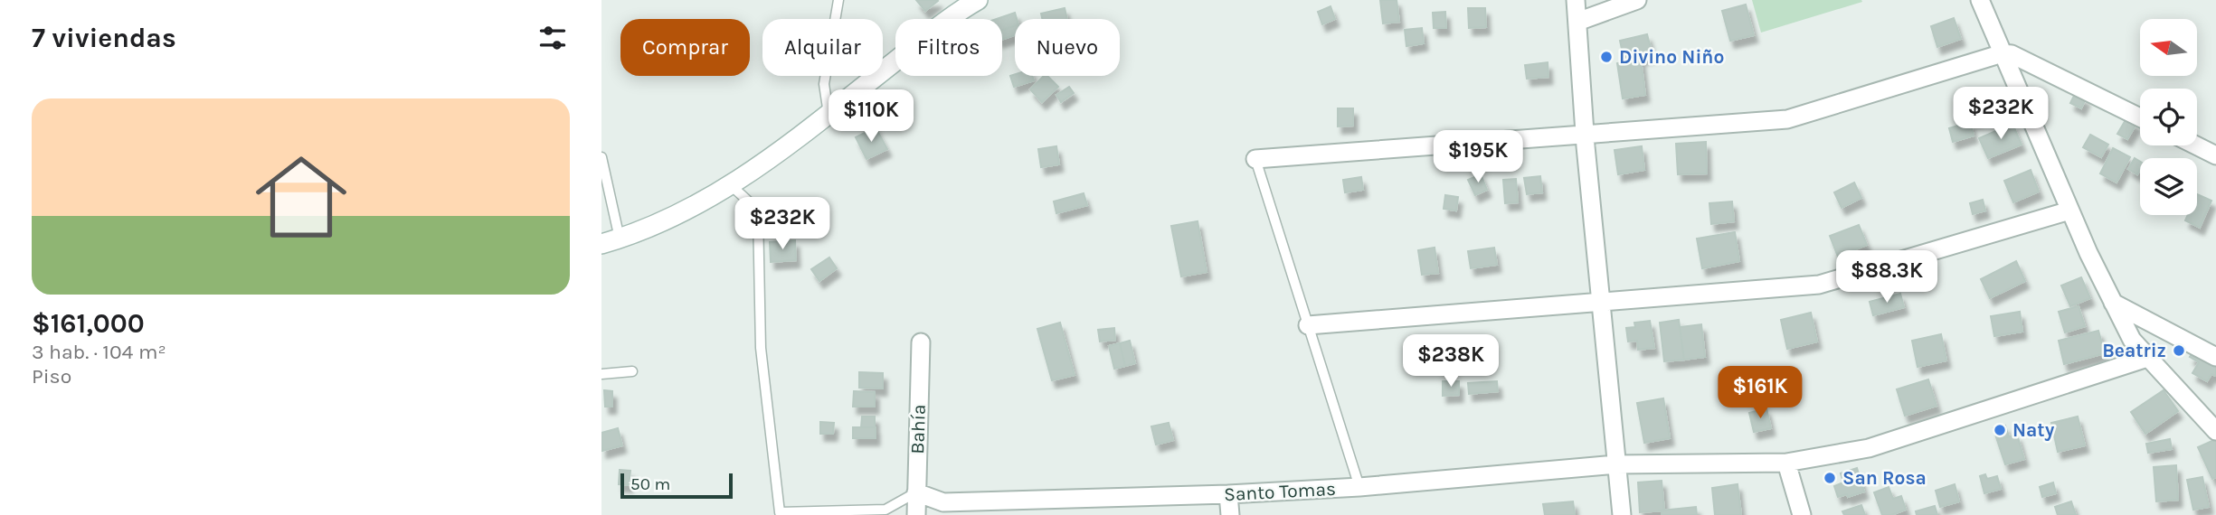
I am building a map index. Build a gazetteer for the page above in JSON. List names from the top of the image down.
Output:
{
  "streets": {
    "street": ["Bahía", "Santo Tomas"]
  },
  "crossings": [
    ["Bahía", "Santo Tomas"]
  ],
  "places": [
    "Divino Niño",
    "Beatriz",
    "Naty",
    "San Rosa"
  ],
  "scale_bar": "50 m",
  "north": "left",
  "page": {
    "heading": "7 viviendas",
    "chip": [
      "Comprar",
      "Alquilar",
      "Filtros",
      "Nuevo"
    ],
    "list": [
      {
        "name": "$161,000",
        "note": "3 hab. · 104 m² · Piso"
      }
    ],
    "price": [
      "$232K",
      "$110K",
      "$195K",
      "$232K",
      "$88.3K",
      "$238K",
      "$161K"
    ],
    "scale": "50 m"
  }
}
